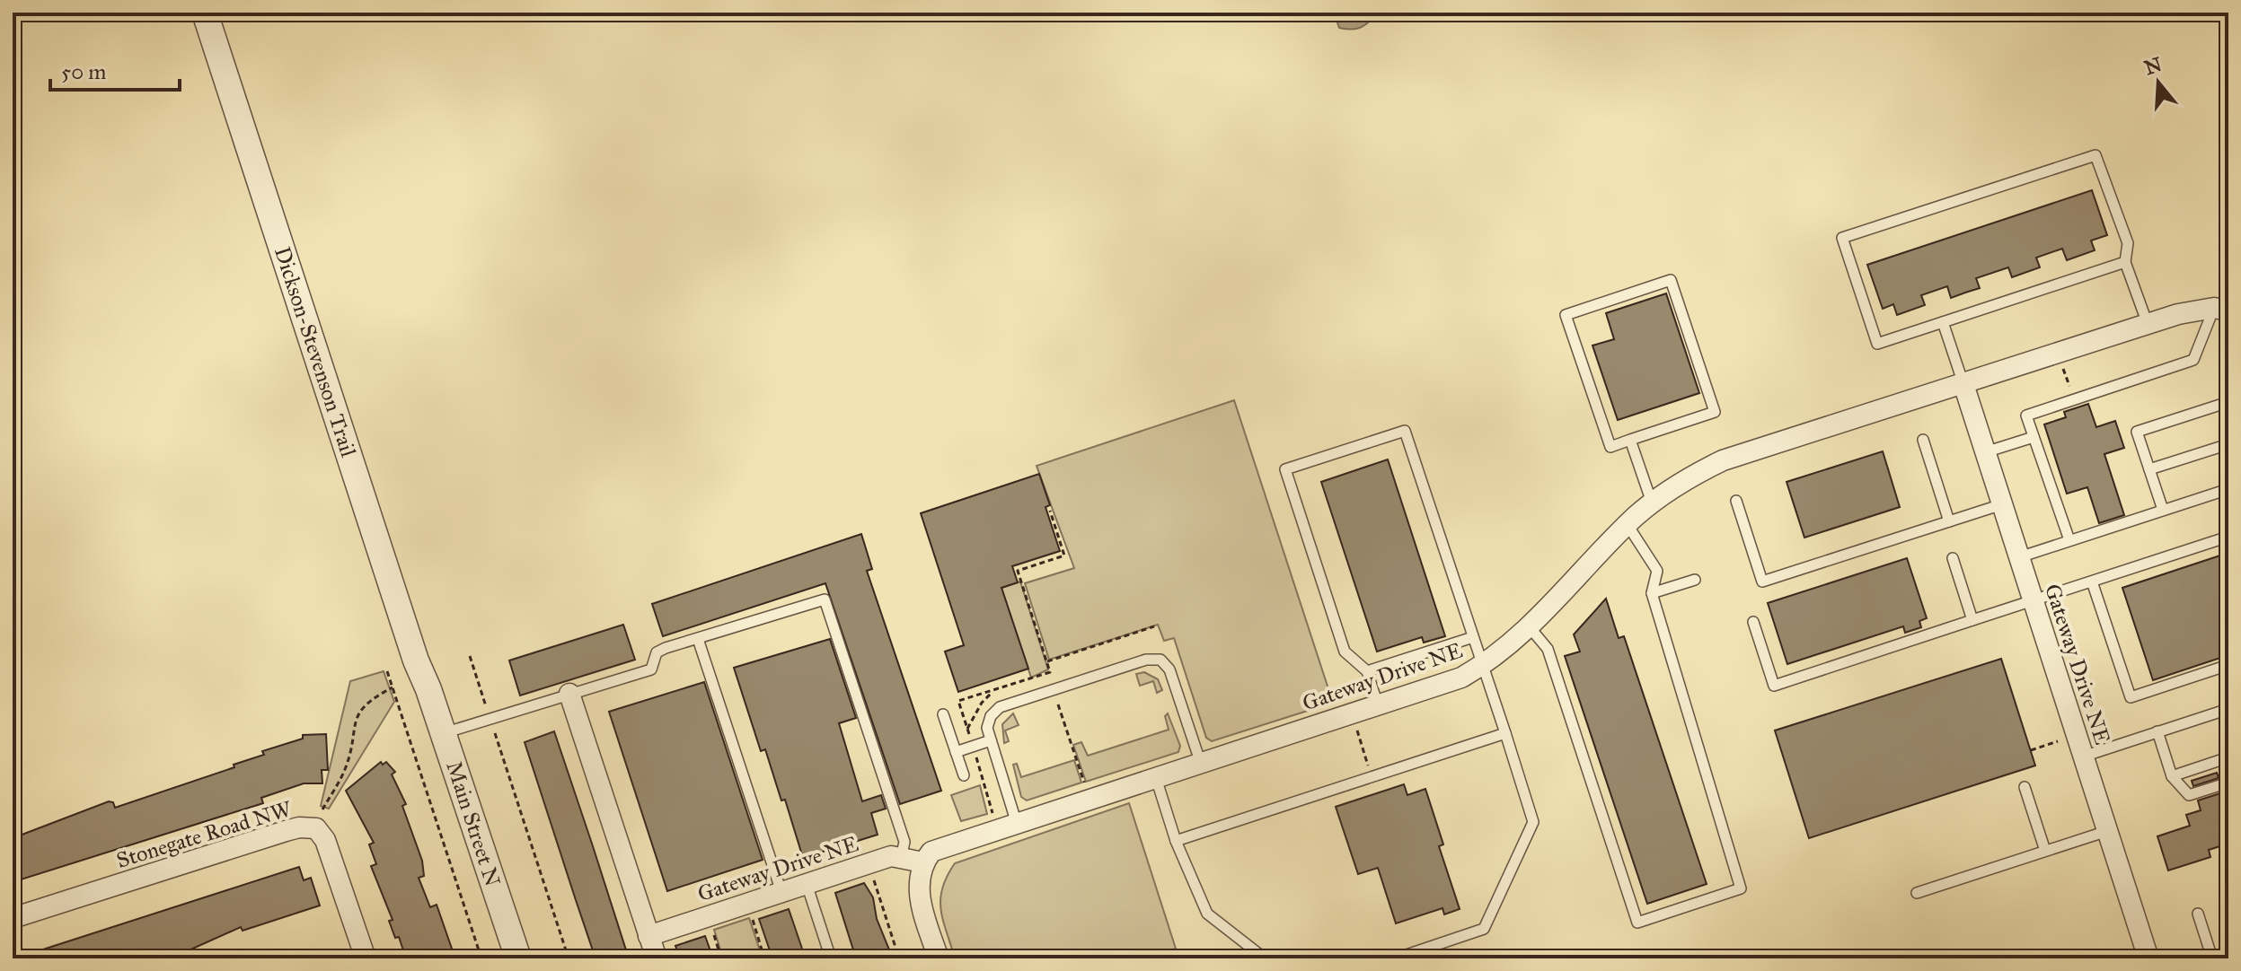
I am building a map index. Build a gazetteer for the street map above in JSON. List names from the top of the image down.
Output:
{
  "streets": {
    "street": [
      "Dickson-Stevenson Trail",
      "Gateway Drive NE",
      "Main Street N",
      "Stonegate Road NW"
    ]
  },
  "crossings": [
    ["Dickson-Stevenson Trail", "Main Street N"]
  ],
  "scale_bar": "50 m",
  "north": "top"
}
